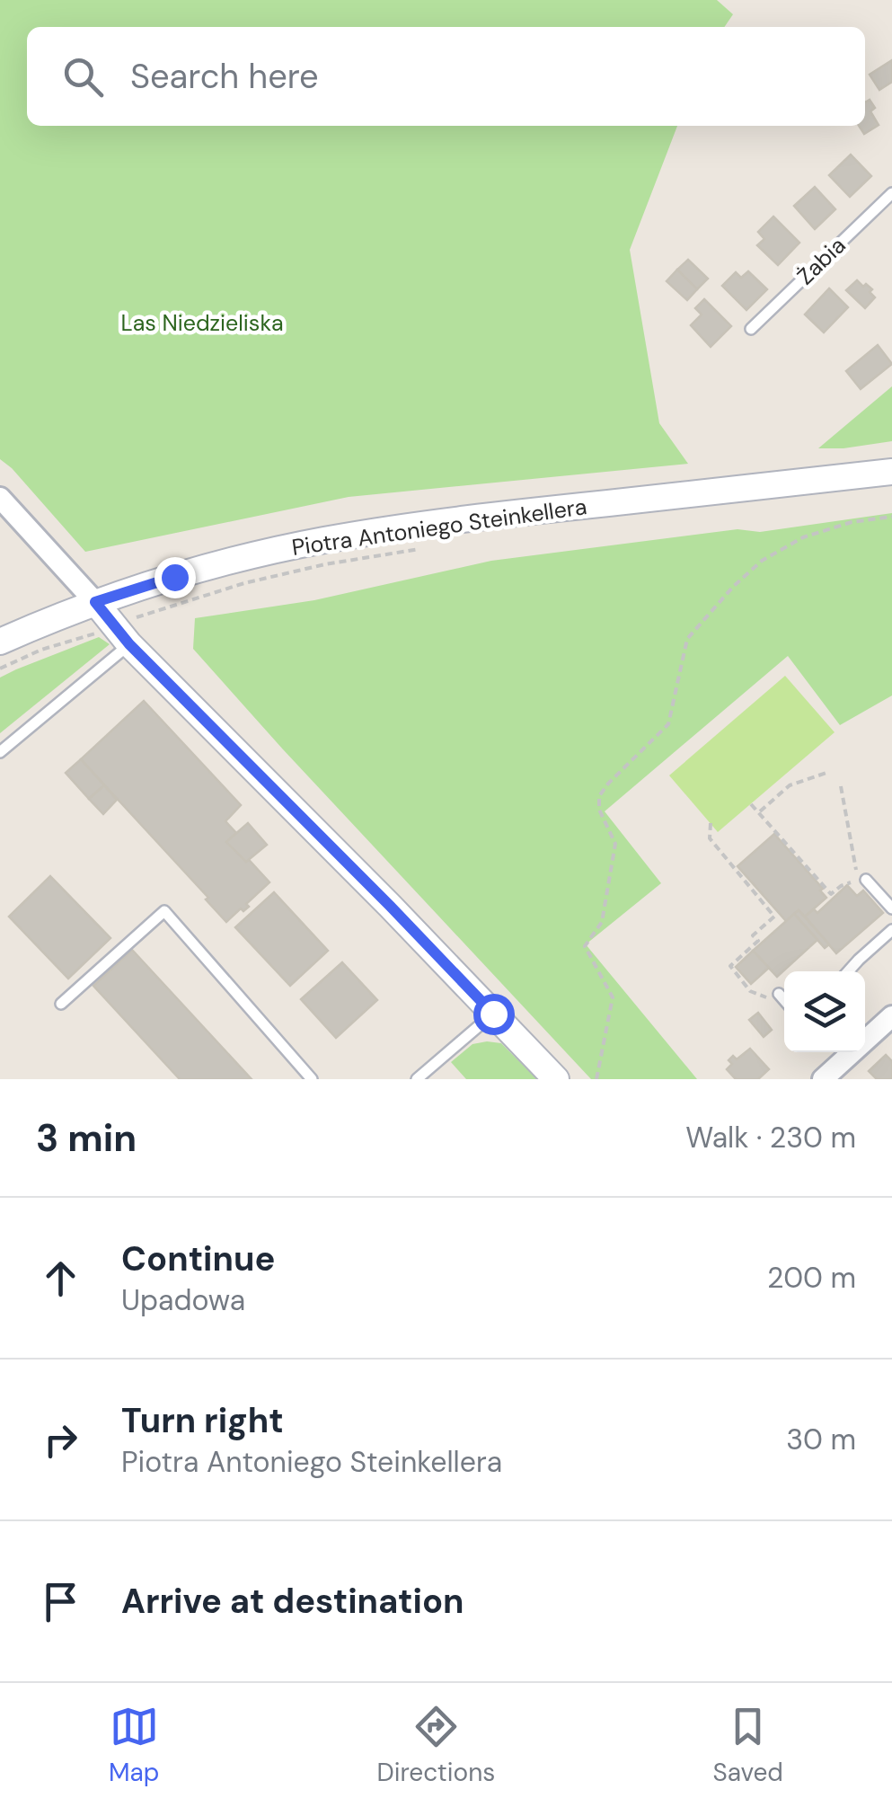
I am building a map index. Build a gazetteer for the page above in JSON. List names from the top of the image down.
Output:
{
  "streets": {
    "street": ["Piotra Antoniego Steinkellera"],
    "lane": ["Żabia"]
  },
  "parks": ["Las Niedzieliska"],
  "page": {
    "search": "Search here",
    "heading": ["3 min", "Walk · 230 m"],
    "list": [
      ["Continue", "Upadowa", "200 m"],
      ["Turn right", "Piotra Antoniego Steinkellera", "30 m"],
      "Arrive at destination"
    ],
    "nav": ["Map", "Directions", "Saved"]
  }
}
